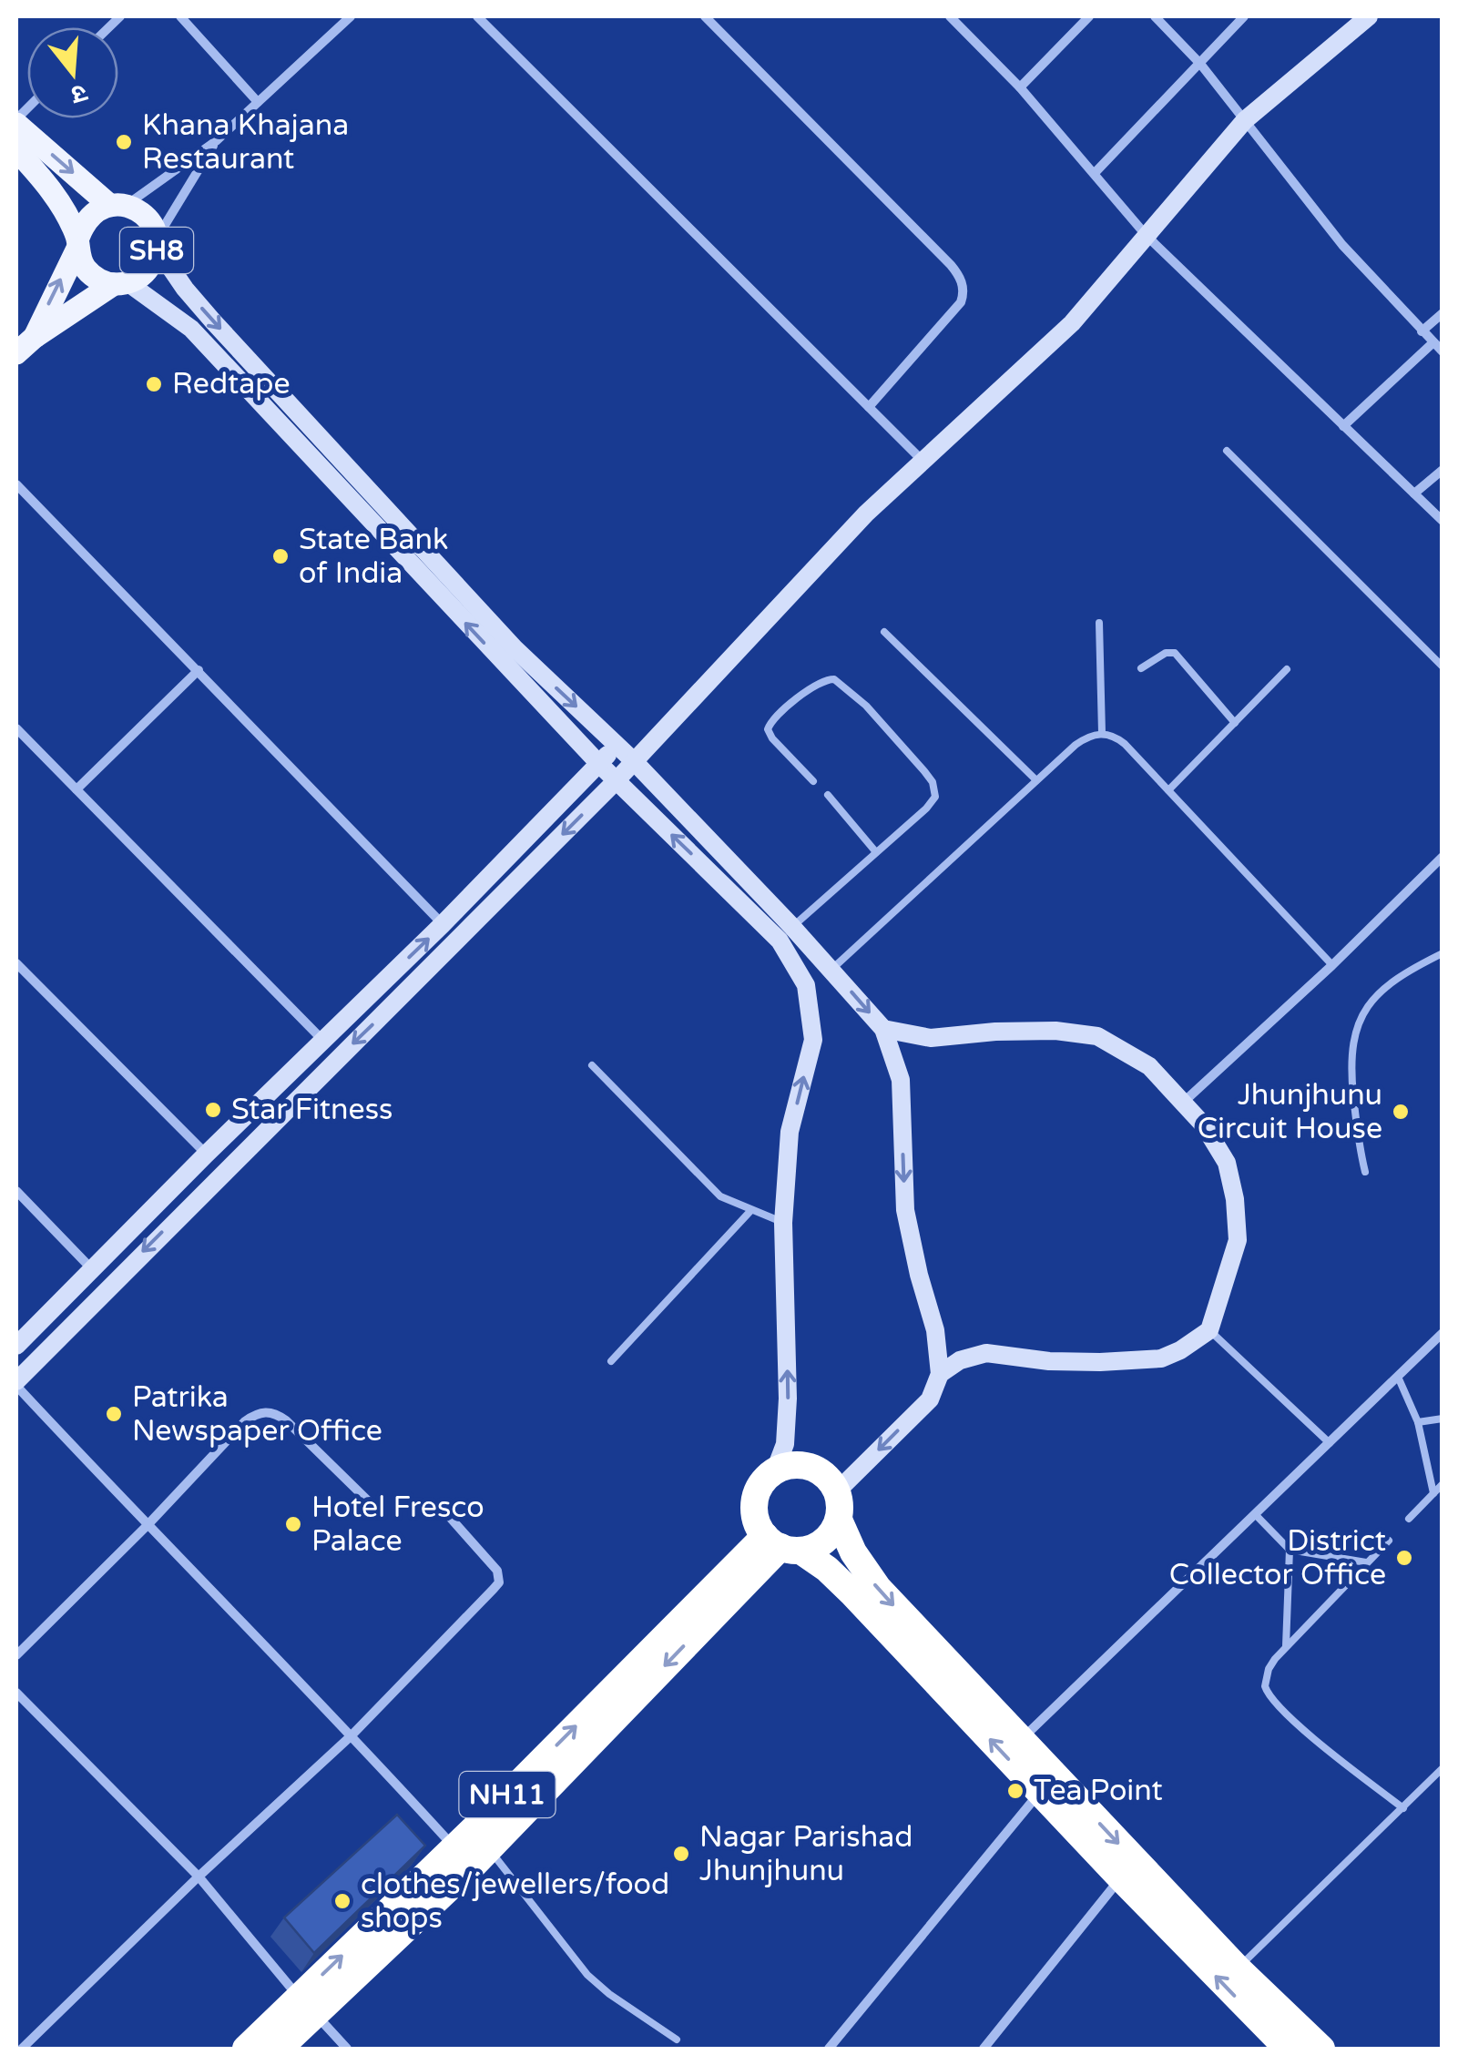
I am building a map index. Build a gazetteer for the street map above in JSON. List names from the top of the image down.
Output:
{
  "streets": {
    "highway": ["NH11"],
    "main road": ["SH8"]
  },
  "places": [
    "Khana Khajana Restaurant",
    "Redtape",
    "State Bank of India",
    "Star Fitness",
    "Jhunjhunu Circuit House",
    "Patrika Newspaper Office",
    "Hotel Fresco Palace",
    "District Collector Office",
    "Tea Point",
    "Nagar Parishad Jhunjhunu",
    "clothes/jewellers/food shops"
  ],
  "north": "bottom"
}
